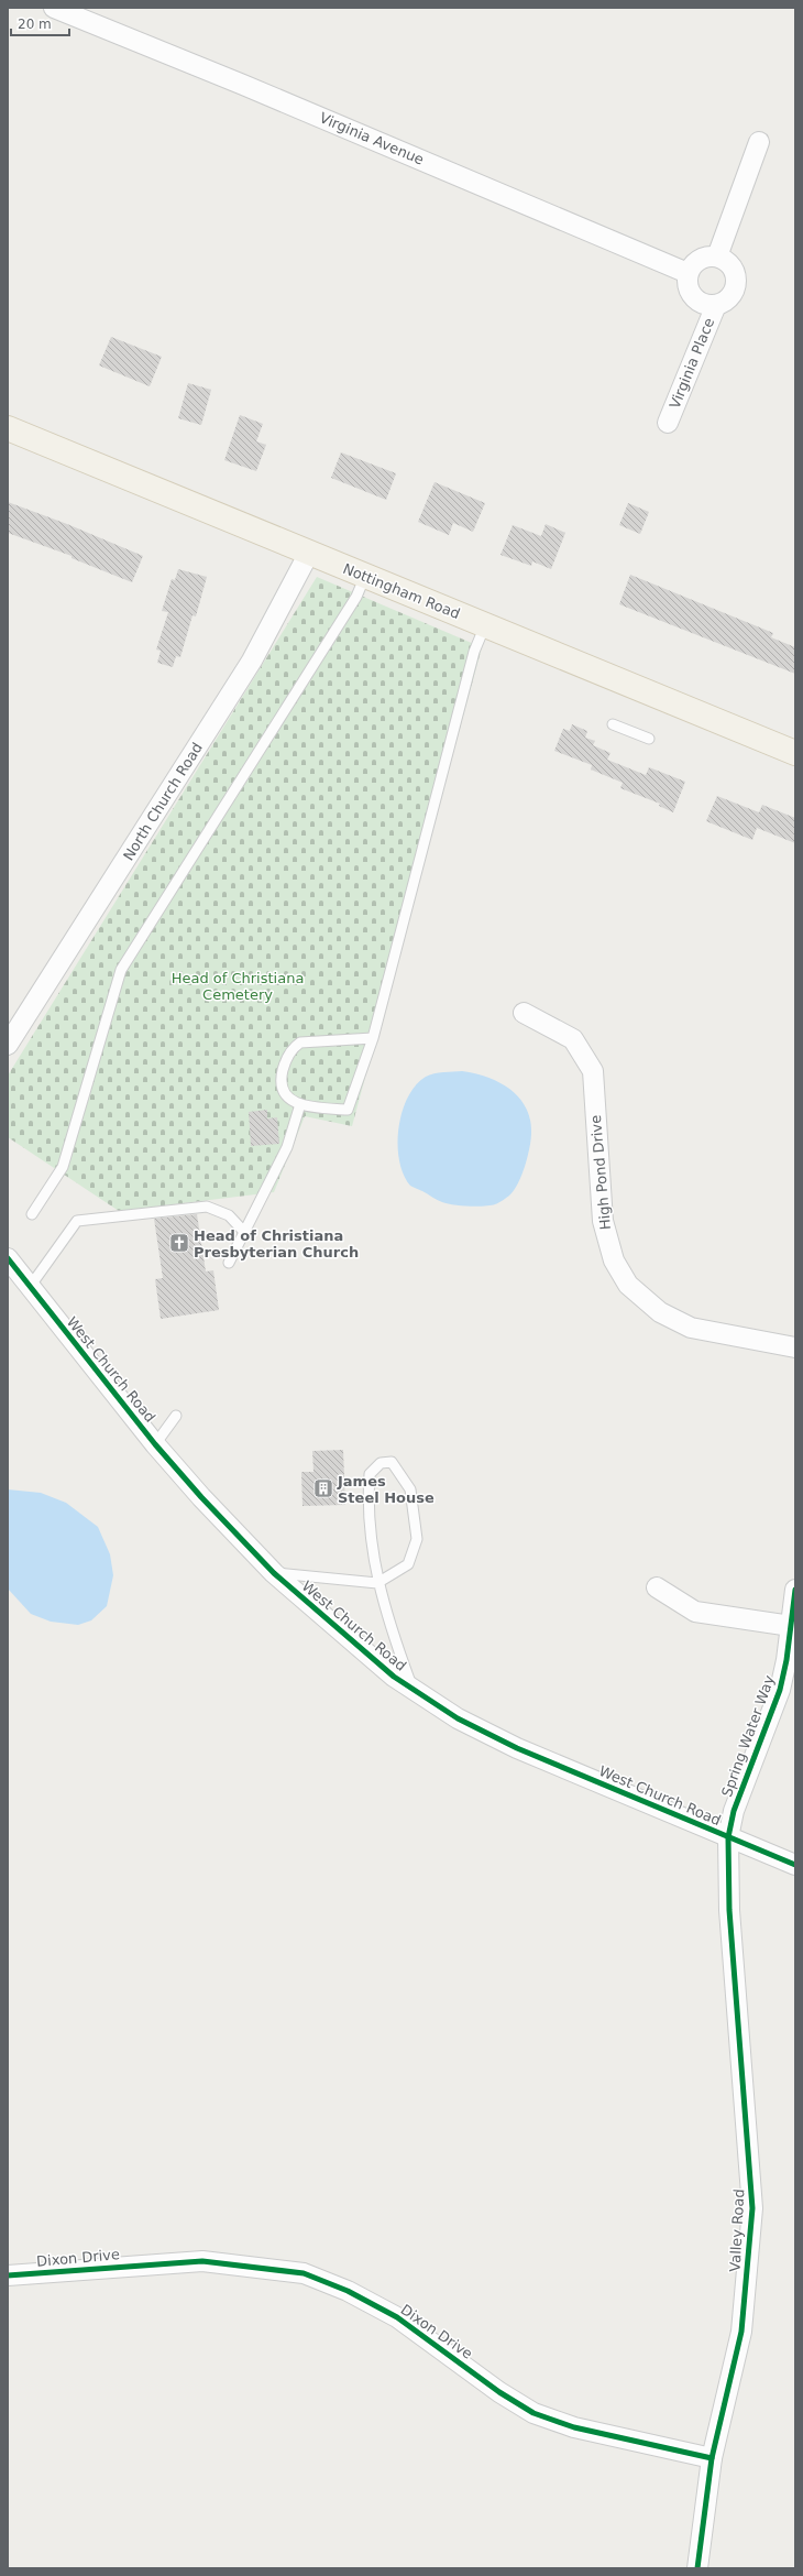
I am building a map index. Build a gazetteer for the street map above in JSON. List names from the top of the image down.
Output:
{
  "streets": {
    "main road": ["Nottingham Road"],
    "street": [
      "Virginia Avenue",
      "Virginia Place",
      "North Church Road",
      "High Pond Drive",
      "West Church Road",
      "Spring Water Way",
      "Valley Road",
      "Dixon Drive"
    ]
  },
  "crossings": [
    ["Virginia Avenue", "Virginia Place"],
    ["Nottingham Road", "North Church Road"],
    ["West Church Road", "Spring Water Way"],
    ["West Church Road", "Valley Road"],
    ["Spring Water Way", "Valley Road"],
    ["Valley Road", "Dixon Drive"]
  ],
  "parks": ["Head of Christiana Cemetery"],
  "places": {
    "church": ["Head of Christiana Presbyterian Church"],
    "building": ["James Steel House"]
  },
  "scale_bar": "20 m"
}
